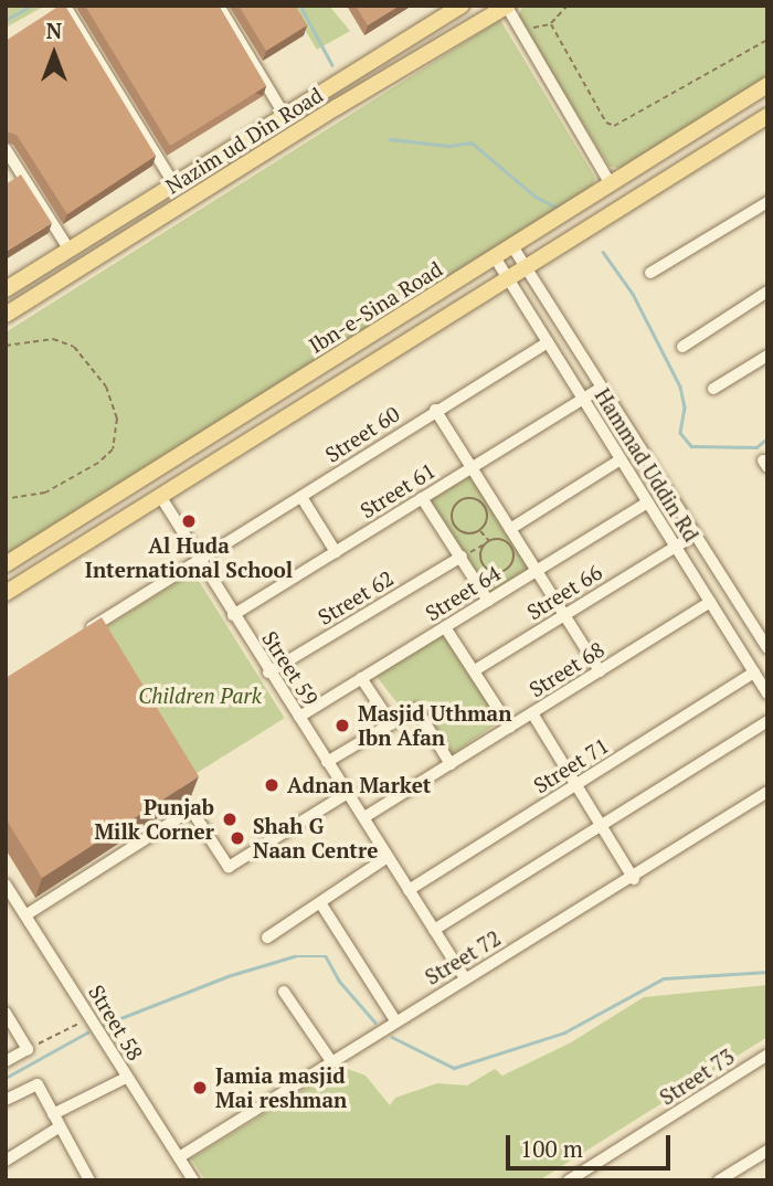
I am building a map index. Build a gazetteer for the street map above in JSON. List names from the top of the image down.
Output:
{
  "streets": {
    "main road": ["Nazim ud Din Road", "Ibn-e-Sina Road"],
    "street": [
      "Street 60",
      "Hammad Uddin Rd",
      "Street 61",
      "Street 66",
      "Street 64",
      "Street 62",
      "Street 59",
      "Street 68",
      "Street 71",
      "Street 72",
      "Street 58",
      "Street 73"
    ]
  },
  "crossings": [
    ["Ibn-e-Sina Road", "Hammad Uddin Rd"],
    ["Ibn-e-Sina Road", "Street 59"],
    ["Street 60", "Hammad Uddin Rd"],
    ["Street 60", "Street 59"],
    ["Hammad Uddin Rd", "Street 61"],
    ["Hammad Uddin Rd", "Street 66"],
    ["Hammad Uddin Rd", "Street 64"],
    ["Hammad Uddin Rd", "Street 68"],
    ["Hammad Uddin Rd", "Street 71"],
    ["Street 61", "Street 59"],
    ["Street 64", "Street 59"],
    ["Street 62", "Street 59"],
    ["Street 59", "Street 68"],
    ["Street 59", "Street 71"],
    ["Street 59", "Street 72"],
    ["Street 72", "Street 58"]
  ],
  "parks": ["Children Park"],
  "places": [
    "Al Huda International School",
    "Masjid Uthman Ibn Afan",
    "Adnan Market",
    "Punjab Milk Corner",
    "Shah G Naan Centre",
    "Jamia masjid Mai reshman"
  ],
  "scale_bar": "100 m",
  "north": "top"
}
